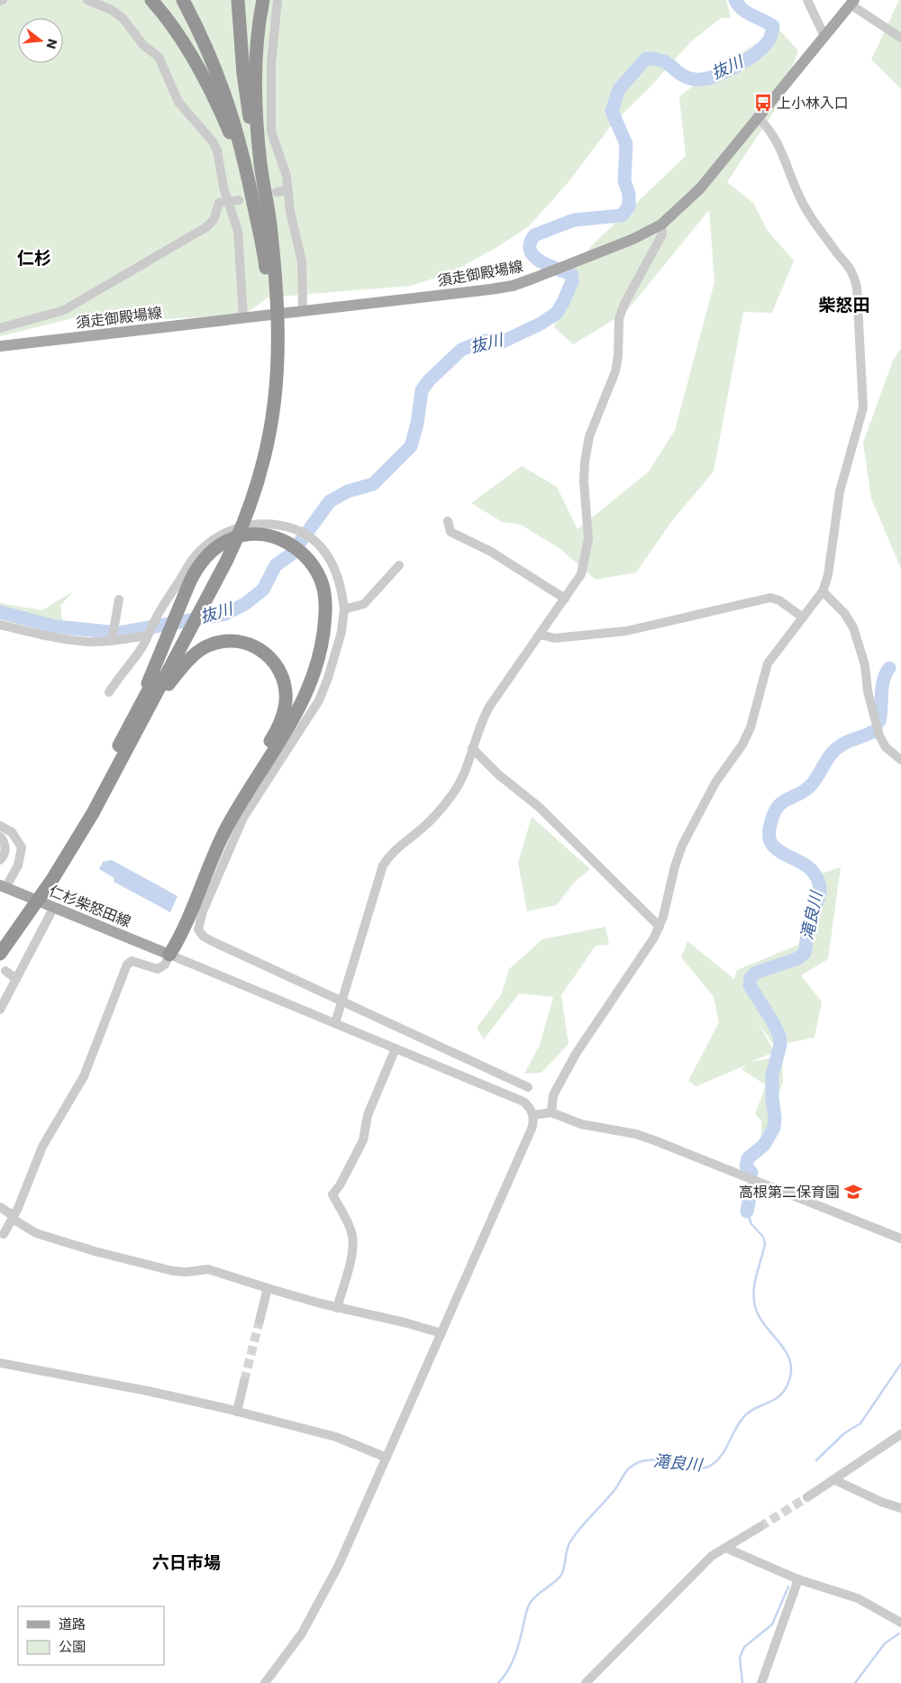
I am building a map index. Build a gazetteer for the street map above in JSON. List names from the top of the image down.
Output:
{
  "streets": {
    "main road": ["須走御殿場線", "仁杉柴怒田線"]
  },
  "districts": ["仁杉", "柴怒田", "六日市場"],
  "water": ["抜川", "滝良川"],
  "places": {
    "bus stop": ["上小林入口"],
    "school or university": ["高根第二保育園"]
  },
  "legend": ["道路", "公園"],
  "north": "right"
}
